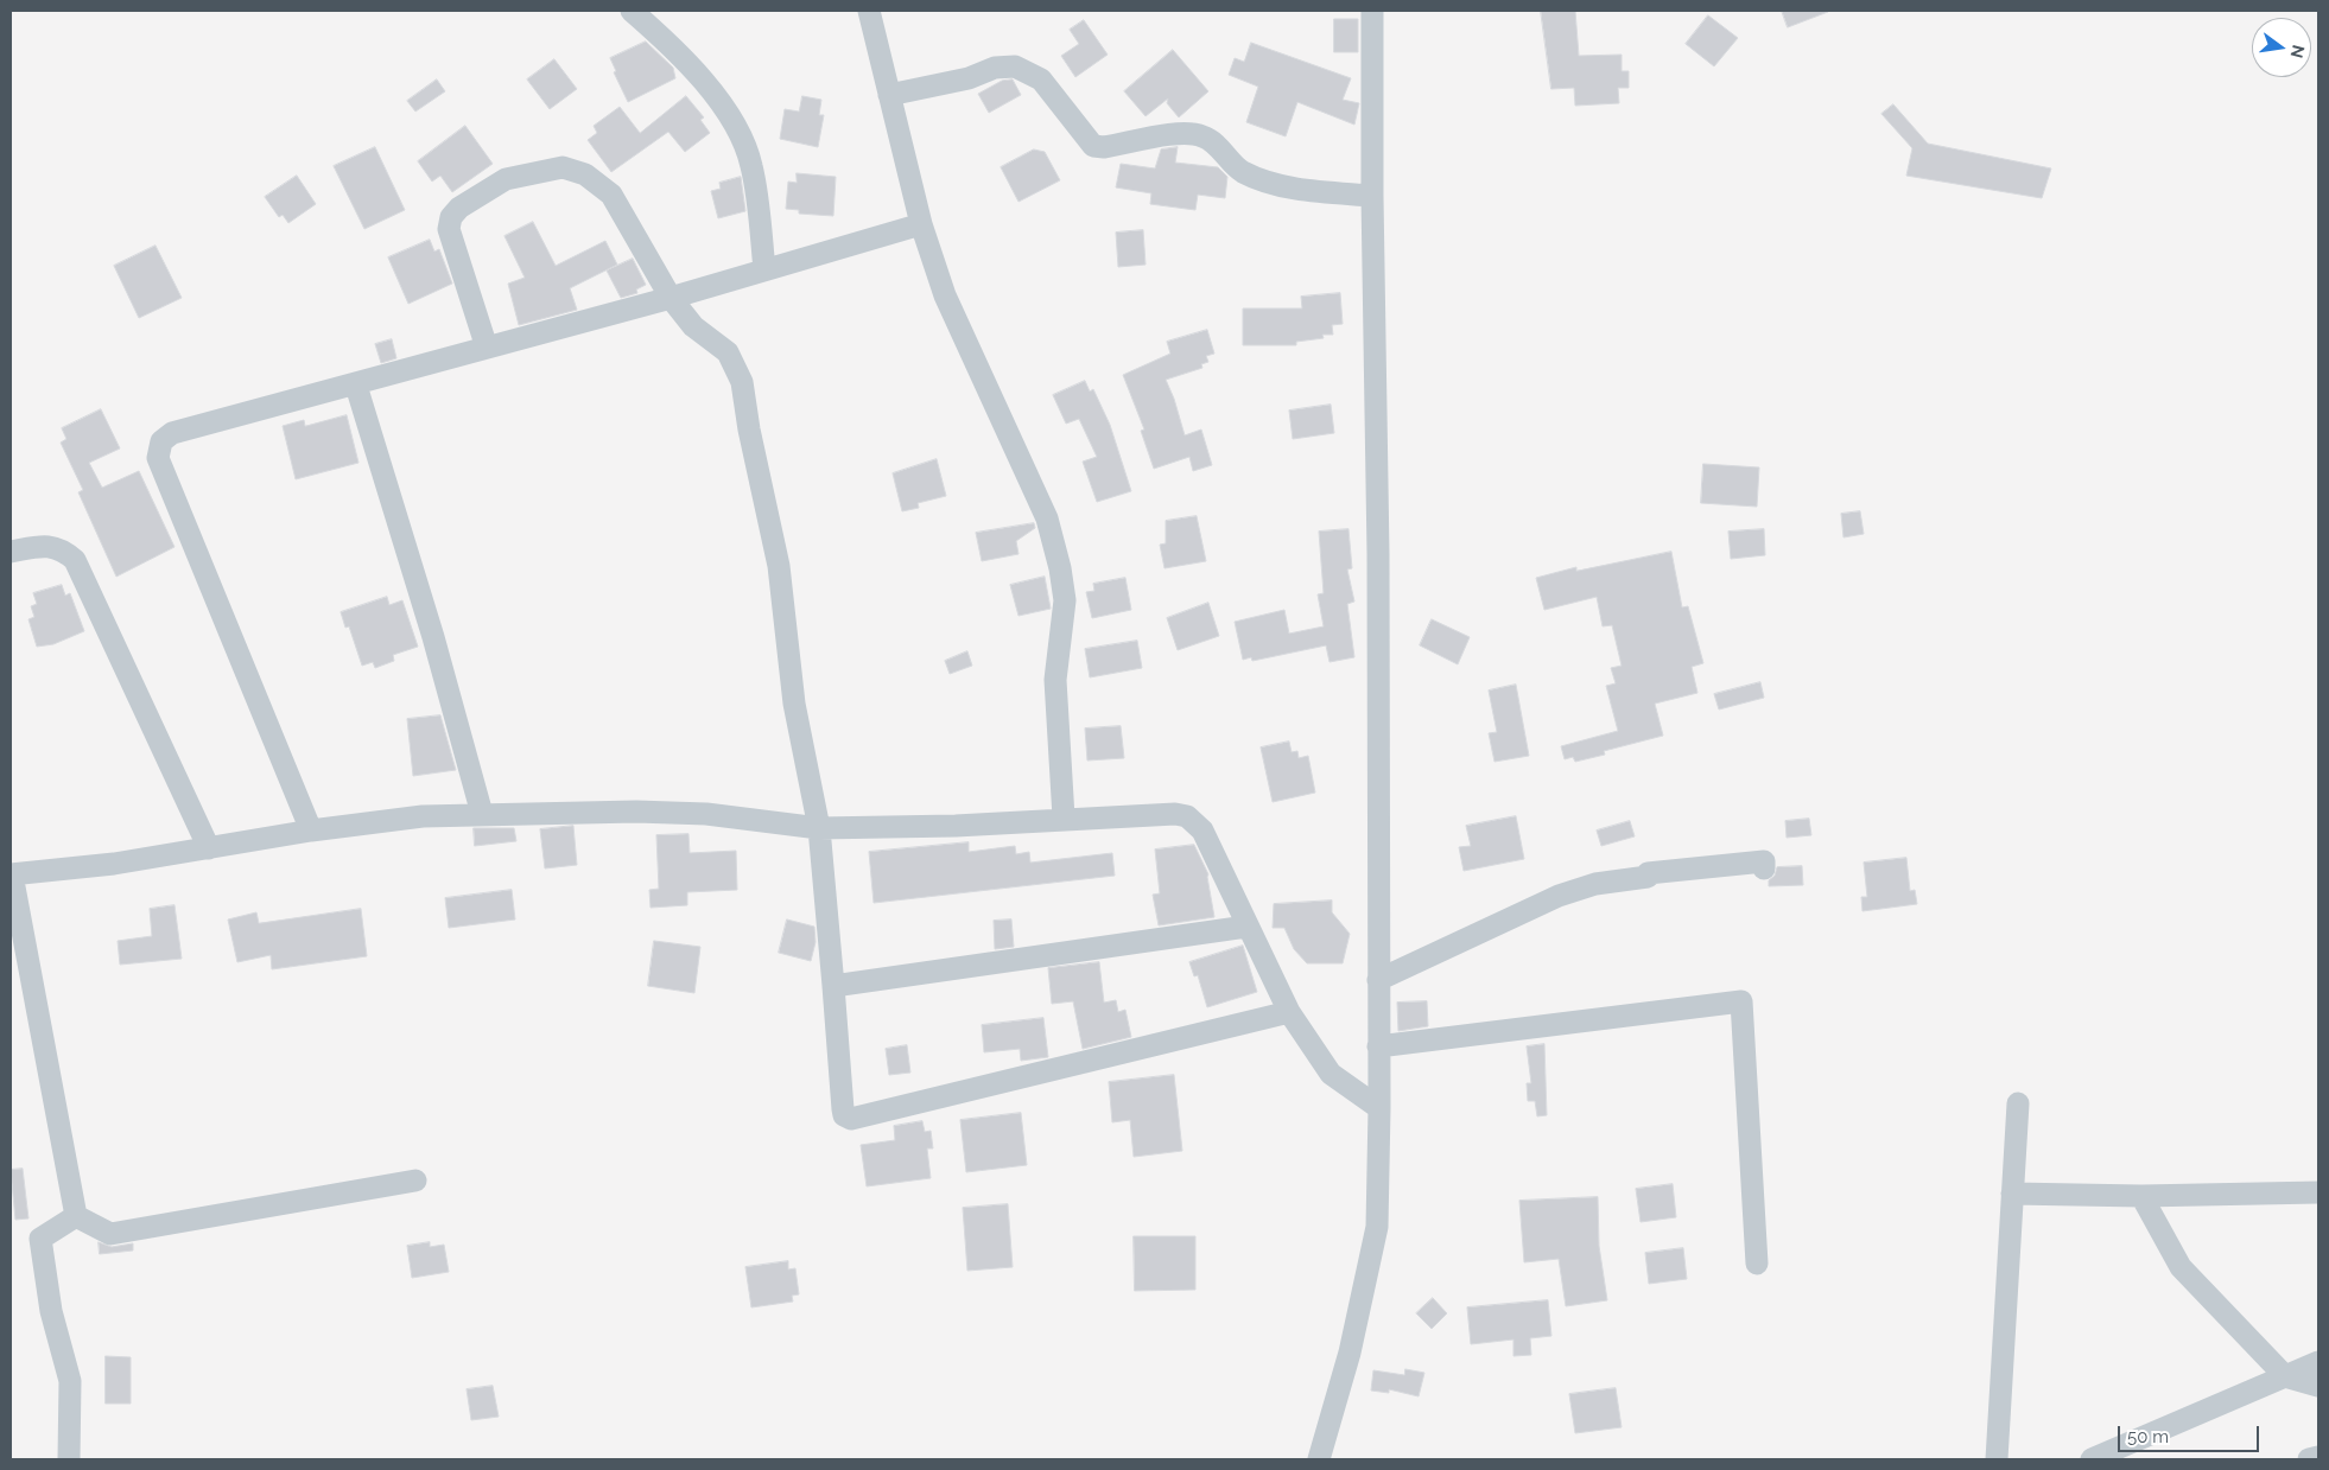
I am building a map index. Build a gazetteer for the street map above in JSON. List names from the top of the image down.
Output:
{
  "scale_bar": "50 m",
  "north": "right"
}
